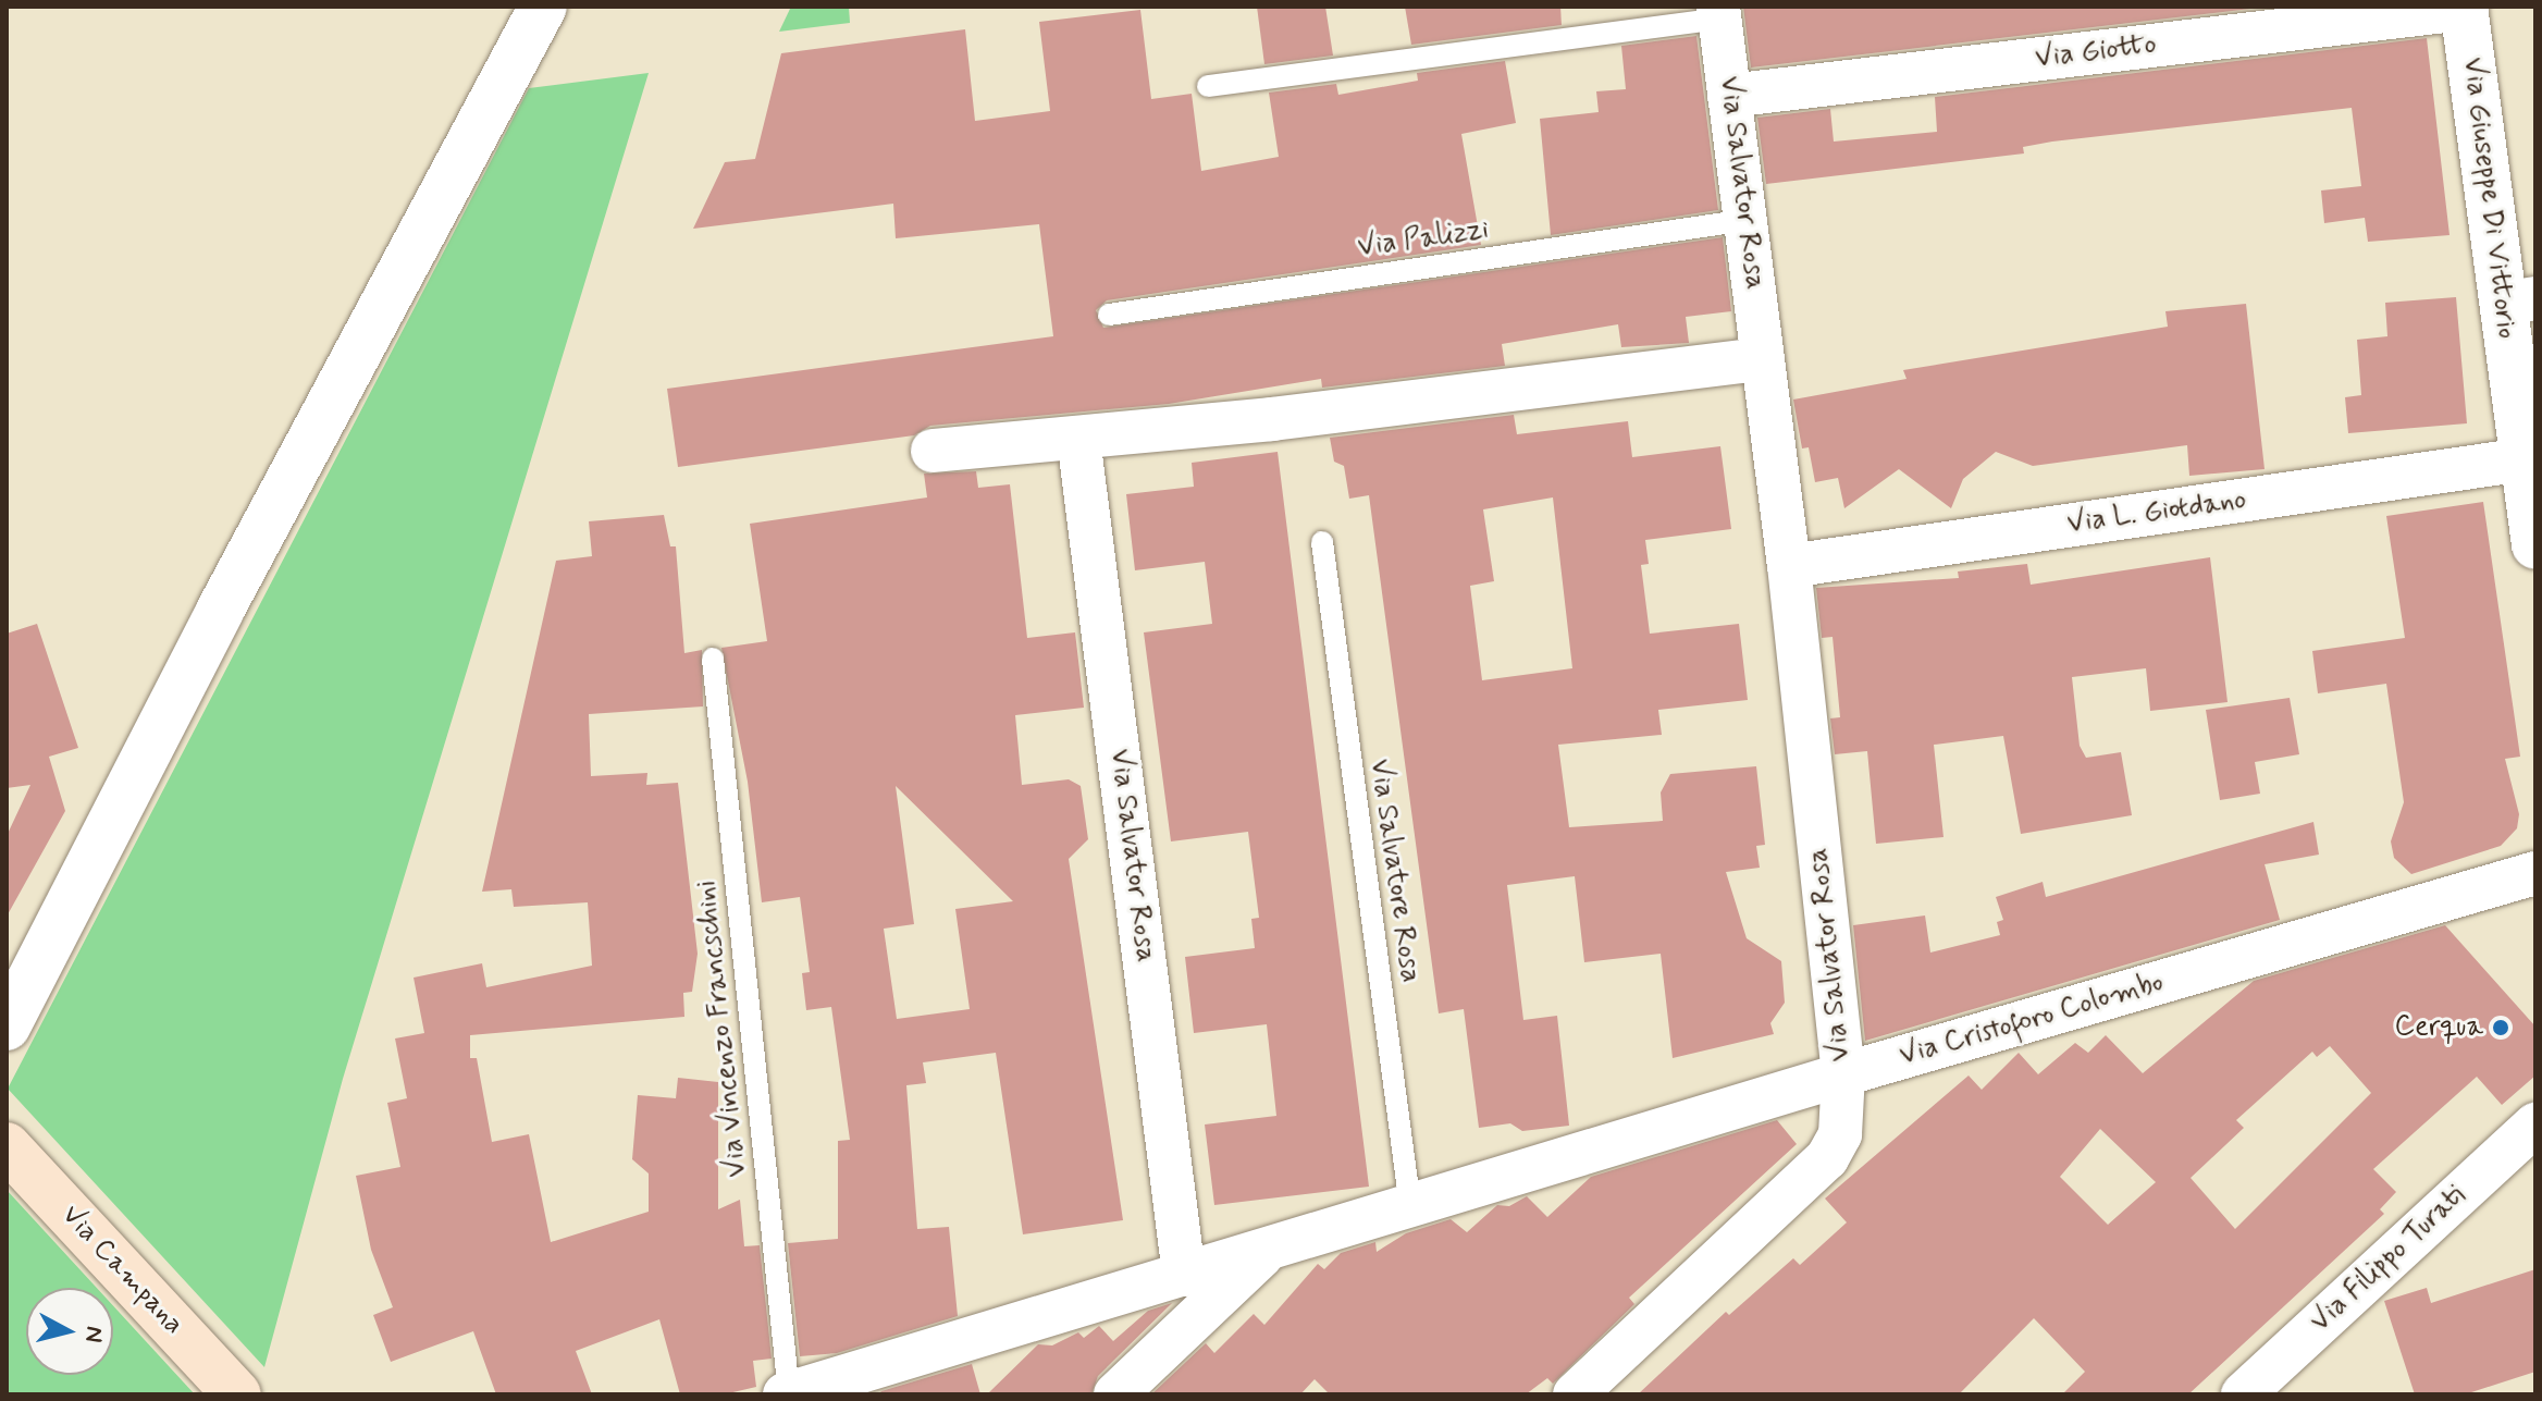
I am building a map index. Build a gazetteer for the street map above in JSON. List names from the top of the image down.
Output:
{
  "streets": {
    "main road": ["Via Campana"],
    "street": [
      "Via Giotto",
      "Via Salvator Rosa",
      "Via Giuseppe Di Vittorio",
      "Via L. Giotdano",
      "Via Cristoforo Colombo",
      "Via Filippo Turati"
    ],
    "lane": ["Via Palizzi", "Via Salvatore Rosa", "Via Vincenzo Francschini"]
  },
  "crossings": [
    ["Via Giotto", "Via Salvator Rosa"],
    ["Via Giotto", "Via Giuseppe Di Vittorio"],
    ["Via Salvator Rosa", "Via Palizzi"],
    ["Via Salvator Rosa", "Via L. Giotdano"],
    ["Via Salvator Rosa", "Via Salvatore Rosa"],
    ["Via Salvator Rosa", "Via Cristoforo Colombo"],
    ["Via Salvator Rosa", "Via Vincenzo Francschini"],
    ["Via Giuseppe Di Vittorio", "Via L. Giotdano"]
  ],
  "places": ["Cerqua"],
  "north": "right"
}
